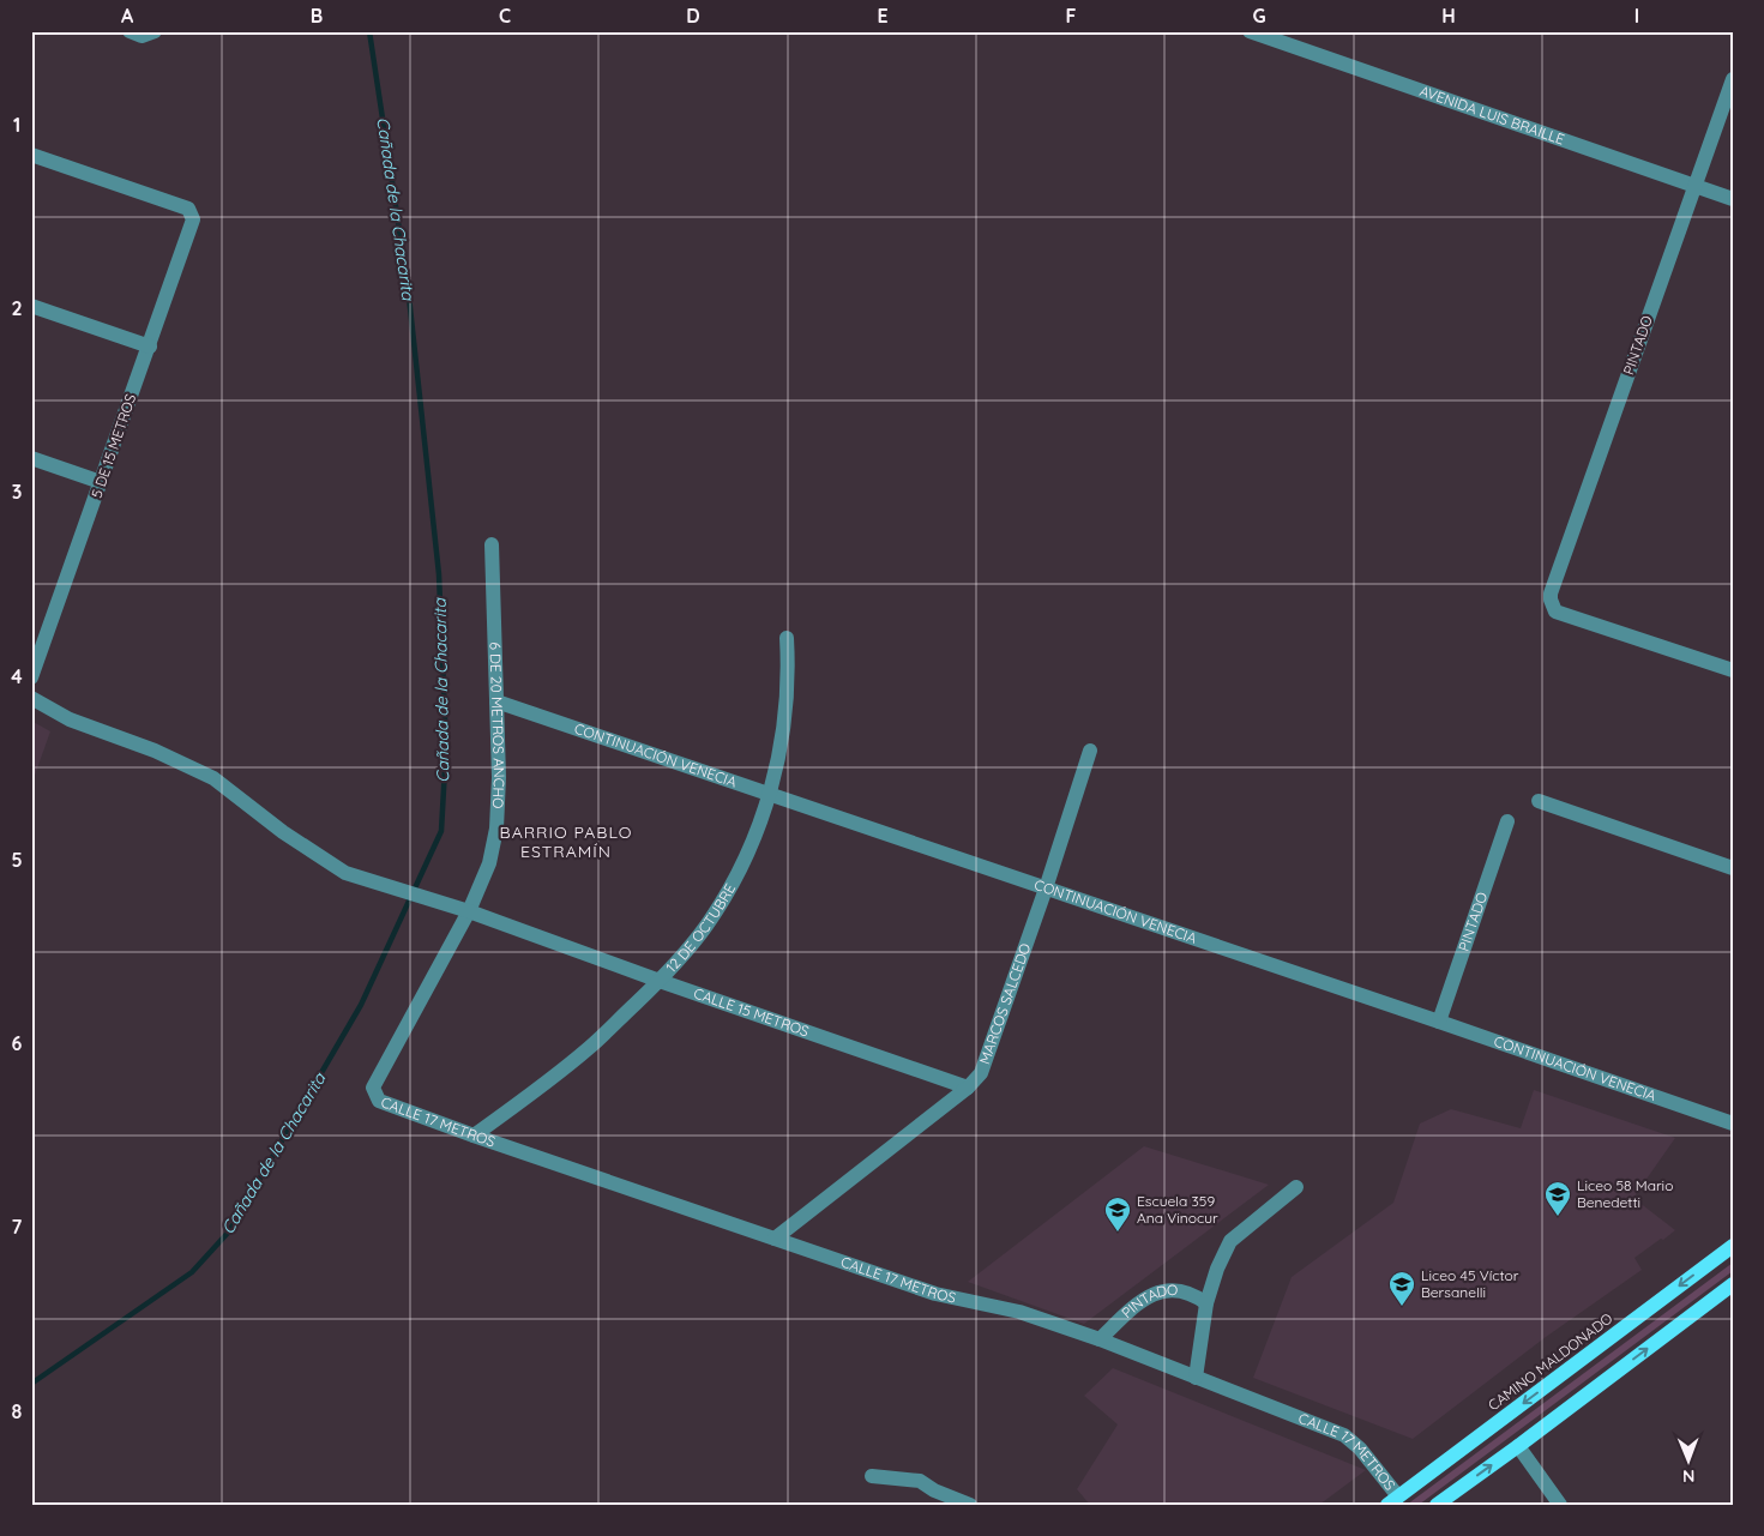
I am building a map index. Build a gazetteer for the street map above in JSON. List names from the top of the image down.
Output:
{
  "streets": {
    "main road": ["CAMINO MALDONADO"],
    "street": [
      "AVENIDA LUIS BRAILLE",
      "PINTADO",
      "5 DE 15 METROS",
      "6 DE 20 METROS ANCHO",
      "CONTINUACIÓN VENECIA",
      "12 DE OCTUBRE",
      "MARCOS SALCEDO",
      "CALLE 15 METROS",
      "CALLE 17 METROS"
    ]
  },
  "crossings": [
    ["AVENIDA LUIS BRAILLE", "PINTADO"],
    ["PINTADO", "CONTINUACIÓN VENECIA"],
    ["PINTADO", "CALLE 17 METROS"],
    ["6 DE 20 METROS ANCHO", "CONTINUACIÓN VENECIA"],
    ["6 DE 20 METROS ANCHO", "CALLE 15 METROS"],
    ["6 DE 20 METROS ANCHO", "CALLE 17 METROS"],
    ["CONTINUACIÓN VENECIA", "12 DE OCTUBRE"],
    ["CONTINUACIÓN VENECIA", "MARCOS SALCEDO"],
    ["12 DE OCTUBRE", "CALLE 15 METROS"],
    ["12 DE OCTUBRE", "CALLE 17 METROS"],
    ["MARCOS SALCEDO", "CALLE 15 METROS"],
    ["MARCOS SALCEDO", "CALLE 17 METROS"],
    ["CALLE 17 METROS", "CAMINO MALDONADO"]
  ],
  "districts": ["BARRIO PABLO ESTRAMÍN"],
  "water": ["Cañada de la Chacarita"],
  "places": {
    "school or university": ["Liceo 58 Mario Benedetti", "Escuela 359 Ana Vinocur", "Liceo 45 Víctor Bersanelli"]
  },
  "north": "bottom",
  "grid": {
    "columns": [
      "A",
      "B",
      "C",
      "D",
      "E",
      "F",
      "G",
      "H",
      "I"
    ],
    "rows": [
      "1",
      "2",
      "3",
      "4",
      "5",
      "6",
      "7",
      "8"
    ]
  }
}
